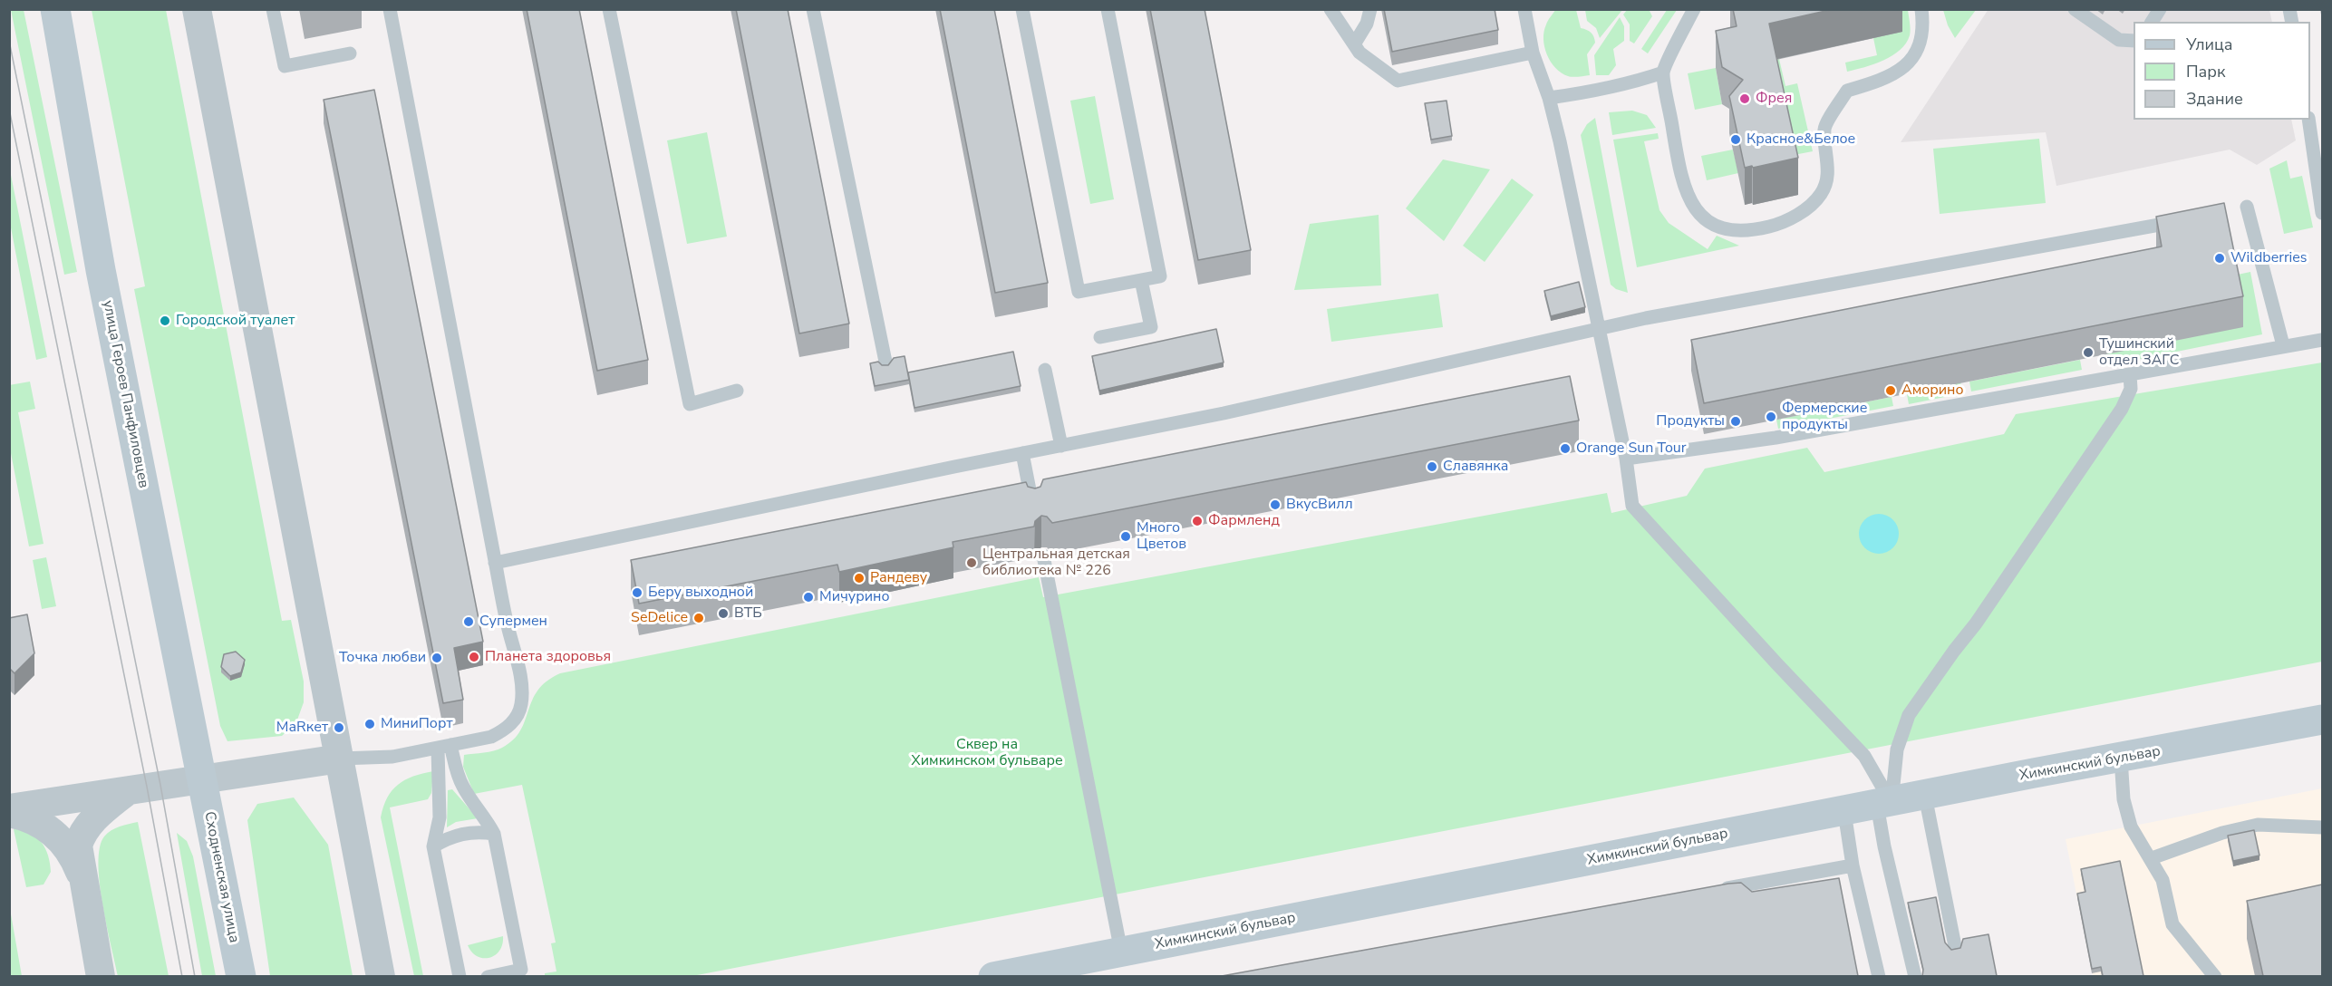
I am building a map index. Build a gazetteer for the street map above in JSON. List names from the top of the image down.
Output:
{
  "streets": {
    "main road": ["улица Героев Панфиловцев", "Химкинский бульвар", "Сходненская улица"]
  },
  "crossings": [
    ["улица Героев Панфиловцев", "Сходненская улица"]
  ],
  "parks": ["Сквер на Химкинском бульваре"],
  "places": [
    "Фрея",
    "Красное&Белое",
    "Wildberries",
    "Городской туалет",
    "Тушинский отдел ЗАГС",
    "Аморино",
    "Фермерские продукты",
    "Продукты",
    "Orange Sun Tour",
    "Славянка",
    "ВкусВилл",
    "Фармленд",
    "Много Цветов",
    "Центральная детская библиотека № 226",
    "Рандеву",
    "Беру выходной",
    "Мичурино",
    "ВТБ",
    "SeDelice",
    "Супермен",
    "Планета здоровья",
    "Точка любви",
    "МиниПорт",
    "МаRкет"
  ],
  "legend": ["Улица", "Парк", "Здание"]
}
